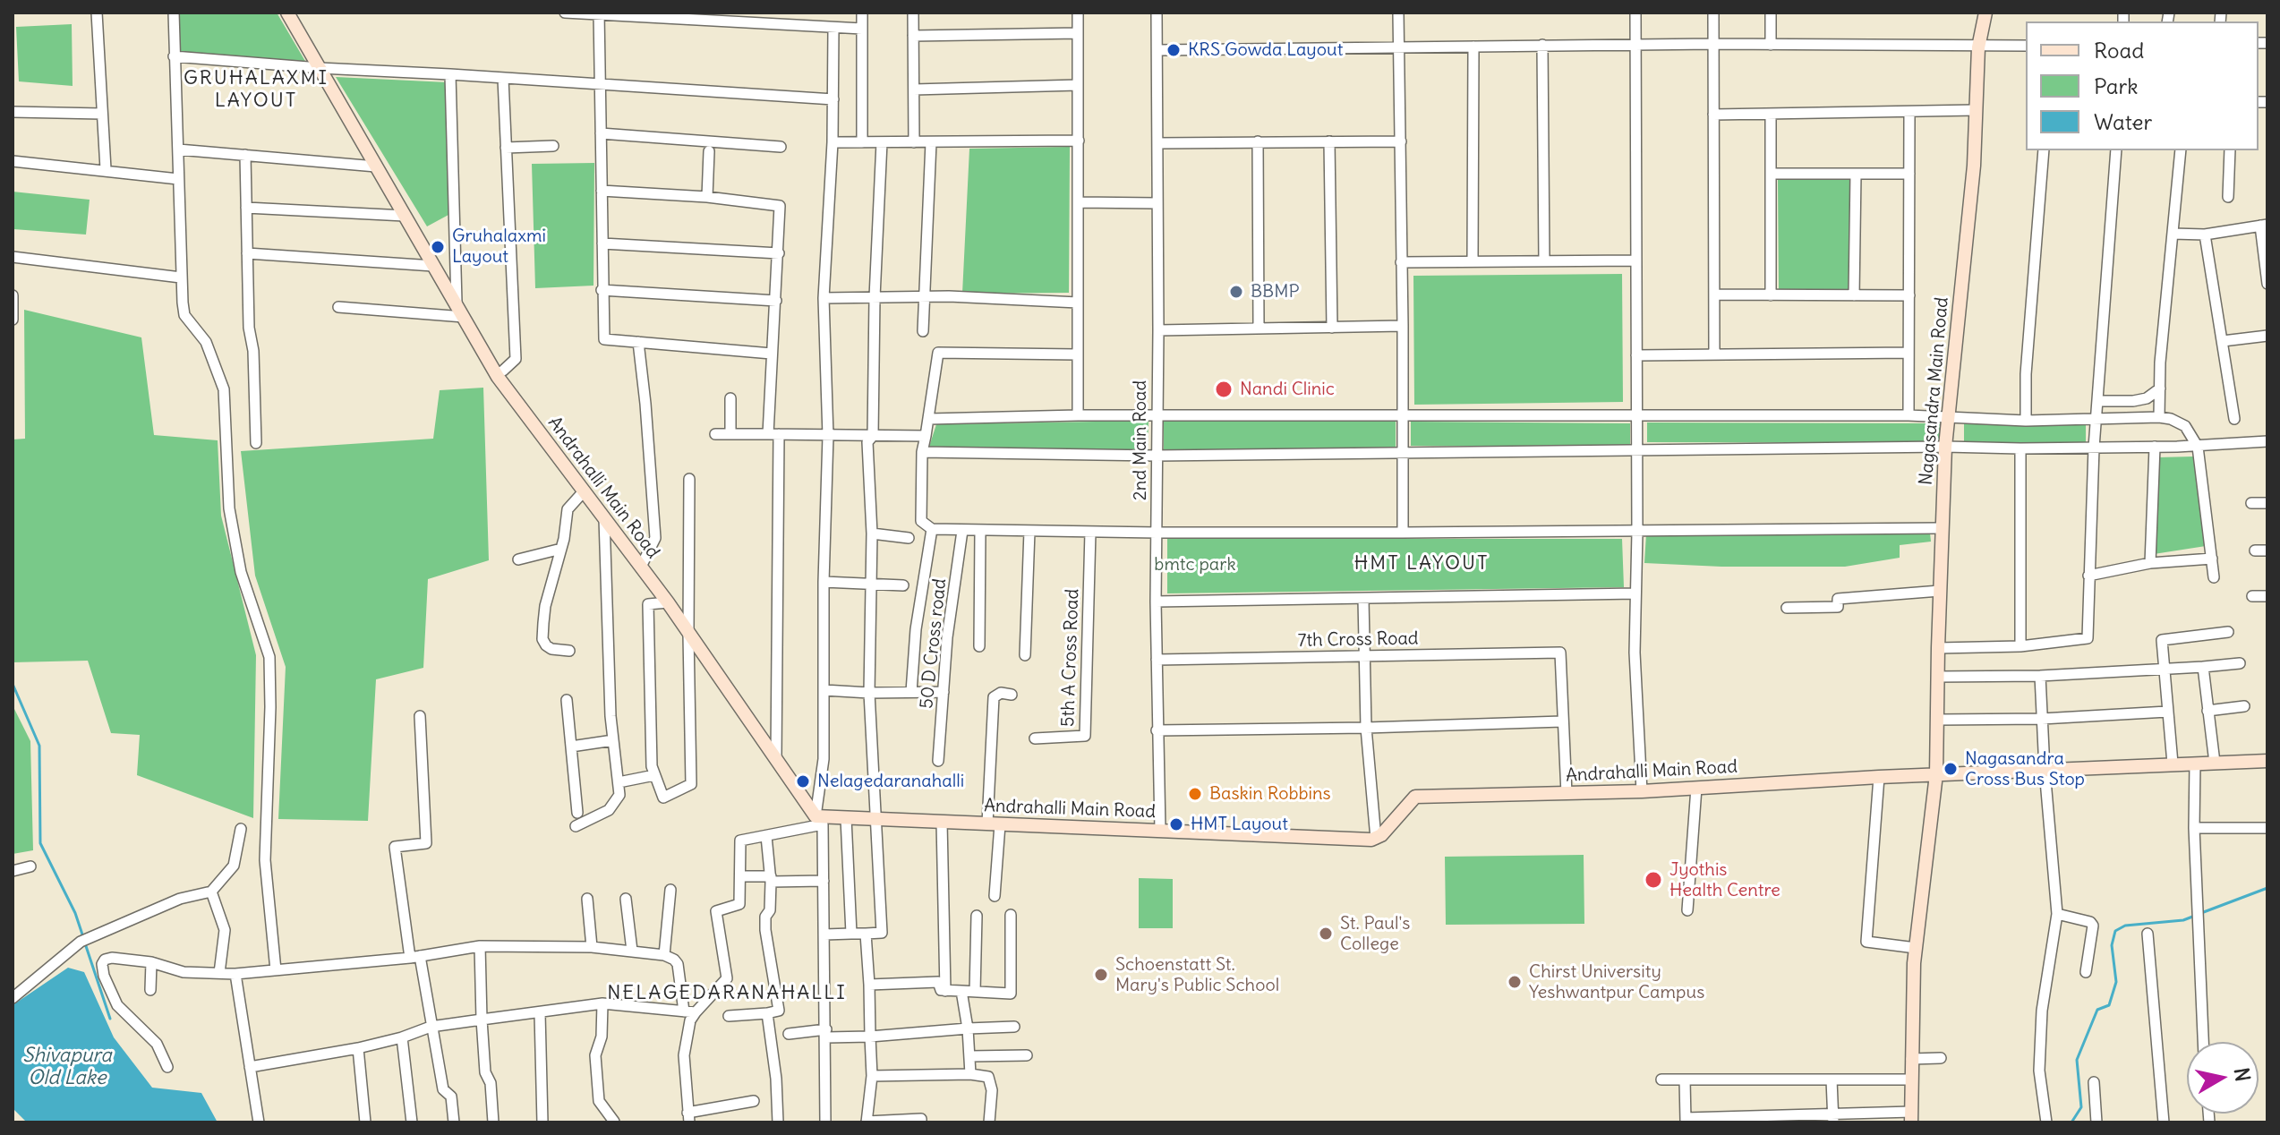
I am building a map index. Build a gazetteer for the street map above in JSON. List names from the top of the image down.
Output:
{
  "streets": {
    "main road": ["Nagasandra Main Road", "Andrahalli Main Road"],
    "street": [
      "2nd Main Road",
      "7th Cross Road",
      "50 D Cross road",
      "5th A Cross Road"
    ]
  },
  "crossings": [
    ["Nagasandra Main Road", "Andrahalli Main Road"],
    ["2nd Main Road", "Andrahalli Main Road"],
    ["2nd Main Road", "7th Cross Road"]
  ],
  "districts": ["GRUHALAXMI LAYOUT", "HMT LAYOUT", "NELAGEDARANAHALLI"],
  "water": ["Shivapura Old Lake"],
  "parks": ["bmtc park"],
  "places": [
    "KRS Gowda Layout",
    "Gruhalaxmi Layout",
    "BBMP",
    "Nandi Clinic",
    "Nagasandra Cross Bus Stop",
    "Nelagedaranahalli",
    "Baskin Robbins",
    "HMT Layout",
    "Jyothis Health Centre",
    "St. Paul's College",
    "Schoenstatt St. Mary's Public School",
    "Chirst University Yeshwantpur Campus"
  ],
  "legend": ["Road", "Park", "Water"],
  "north": "right"
}
